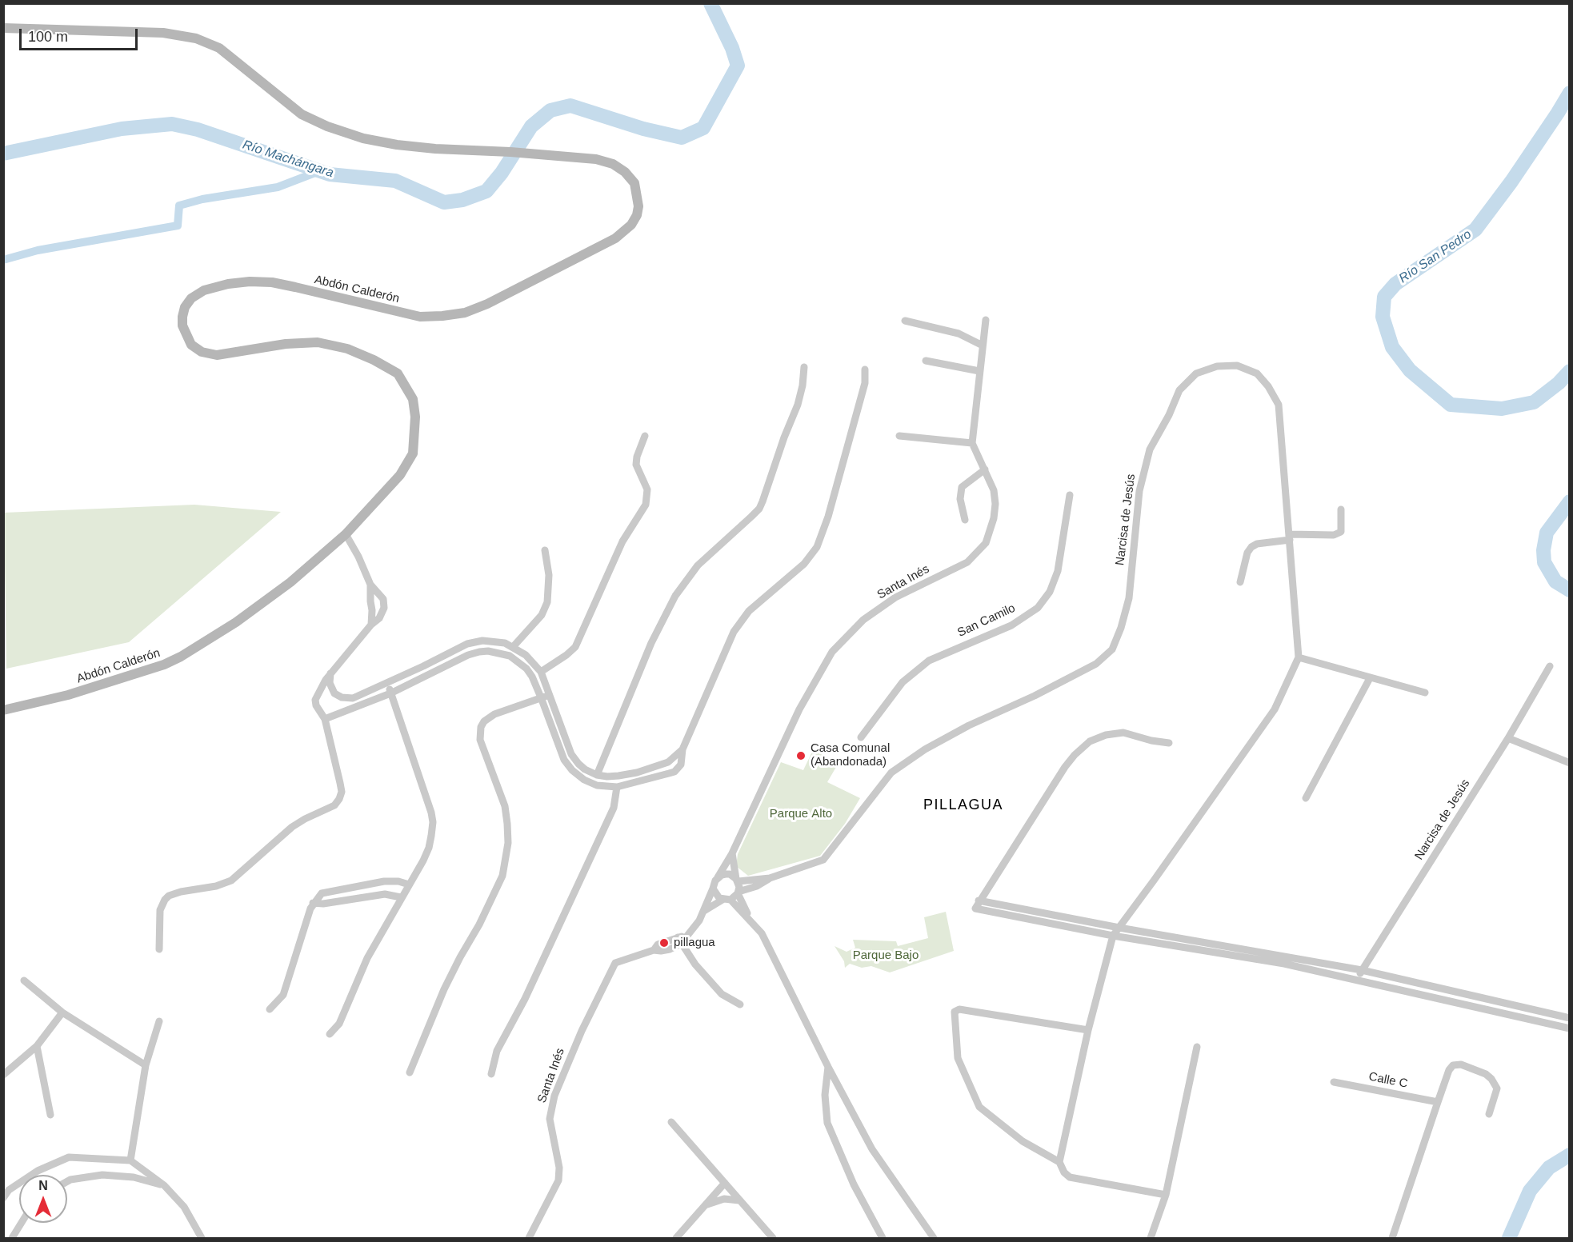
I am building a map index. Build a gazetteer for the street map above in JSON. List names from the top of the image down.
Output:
{
  "streets": {
    "street": [
      "Abdón Calderón",
      "Narcisa de Jesús",
      "Santa Inés",
      "San Camilo",
      "Calle C"
    ]
  },
  "crossings": [
    ["Narcisa de Jesús", "Santa Inés"]
  ],
  "districts": ["PILLAGUA"],
  "water": ["Río Machángara", "Río San Pedro"],
  "parks": ["Parque Alto", "Parque Bajo"],
  "places": ["Casa Comunal (Abandonada)", "pillagua"],
  "scale_bar": "100 m",
  "north": "top"
}
